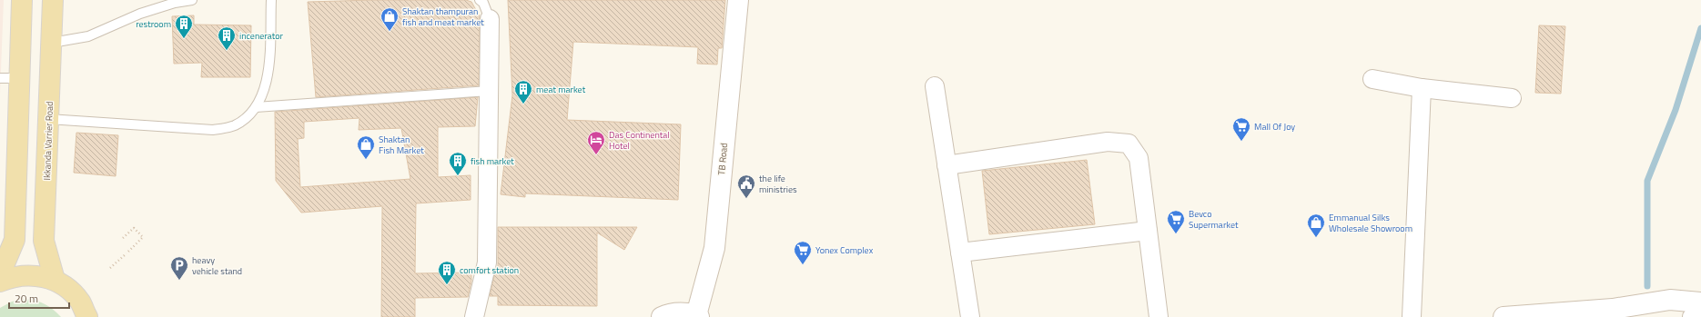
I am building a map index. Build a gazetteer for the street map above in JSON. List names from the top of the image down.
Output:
{
  "streets": {
    "main road": ["Ikkanda Varrier Road", "TB Road"]
  },
  "places": {
    "shop": ["Shaktan thampuran fish and meat market", "Shaktan Fish Market", "Emmanual Silks Wholesale Showroom"],
    "building": [
      "restroom",
      "incenerator",
      "meat market",
      "fish market",
      "comfort station"
    ],
    "supermarket": ["Mall Of Joy", "Bevco Supermarket", "Yonex Complex"],
    "hotel": ["Das Continental Hotel"],
    "public building": ["the life ministries"],
    "parking": ["heavy vehicle stand"]
  },
  "scale_bar": "20 m"
}
